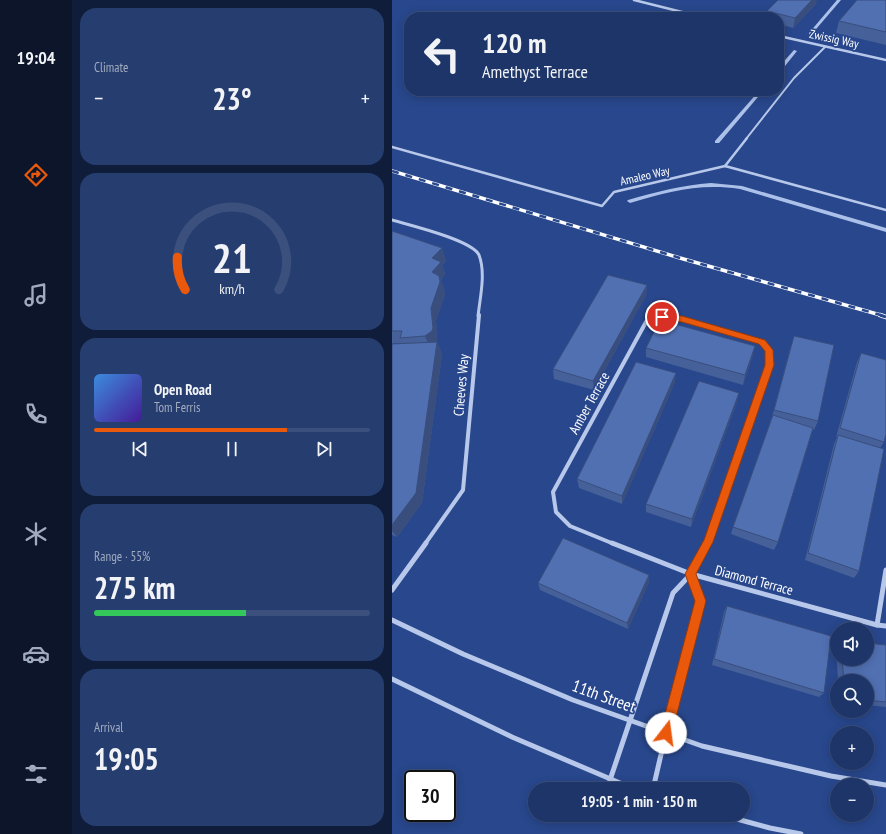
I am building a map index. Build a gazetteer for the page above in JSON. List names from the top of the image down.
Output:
{
  "streets": {
    "street": [
      "Zwissig Way",
      "Cheeves Way",
      "Amber Terrace",
      "Diamond Terrace",
      "11th Street"
    ],
    "lane": ["Amaleo Way"]
  },
  "crossings": [
    ["Amber Terrace", "Diamond Terrace"]
  ],
  "page": {
    "tabs": "19:04",
    "tile": [
      "Climate",
      ["Range · 55%", "275 km"],
      ["Arrival", "19:05"]
    ],
    "turn": ["120 m", "Amethyst Terrace"],
    "heat": ["−", "23°", "+"],
    "song": ["Open Road", "Tom Ferris"],
    "map_buttons": ["+", "−"],
    "limit": "30",
    "trip": "19:05 · 1 min · 150 m",
    "gauge": ["21", "km/h"]
  }
}
